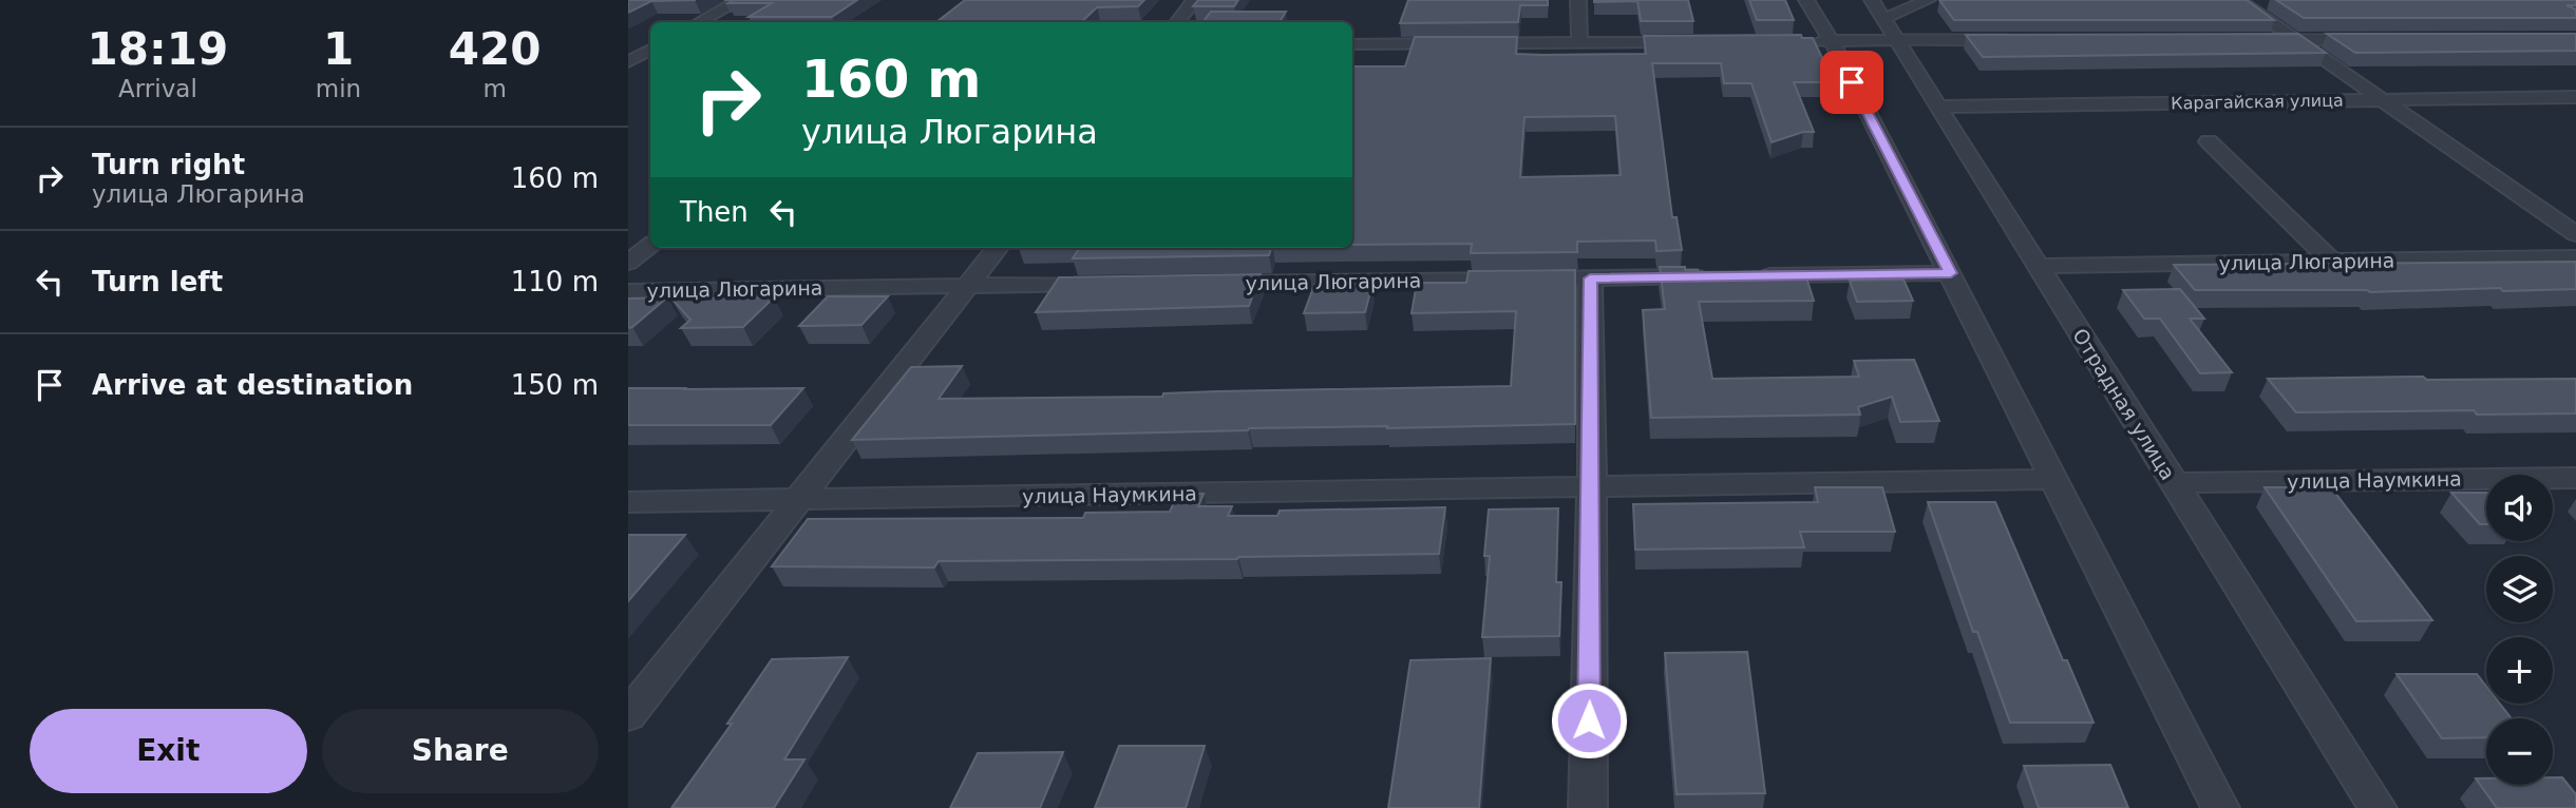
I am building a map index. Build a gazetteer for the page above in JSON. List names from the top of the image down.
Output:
{
  "streets": {
    "street": [
      "Карагайская улица",
      "улица Люгарина",
      "Отрадная улица",
      "улица Наумкина"
    ]
  },
  "crossings": [
    ["Карагайская улица", "Отрадная улица"],
    ["улица Люгарина", "Отрадная улица"],
    ["Отрадная улица", "улица Наумкина"]
  ],
  "page": {
    "eta": [
      "18:19",
      "Arrival",
      "1",
      "min",
      "420",
      "m"
    ],
    "turn": ["160 m", "улица Люгарина"],
    "list": [
      {
        "name": "Turn right",
        "note": "улица Люгарина",
        "value": "160 m"
      },
      {
        "name": "Turn left",
        "value": "110 m"
      },
      {
        "name": "Arrive at destination",
        "value": "150 m"
      }
    ],
    "then": "Then",
    "map_buttons": ["+", "−"],
    "buttons": ["Exit", "Share"]
  }
}
